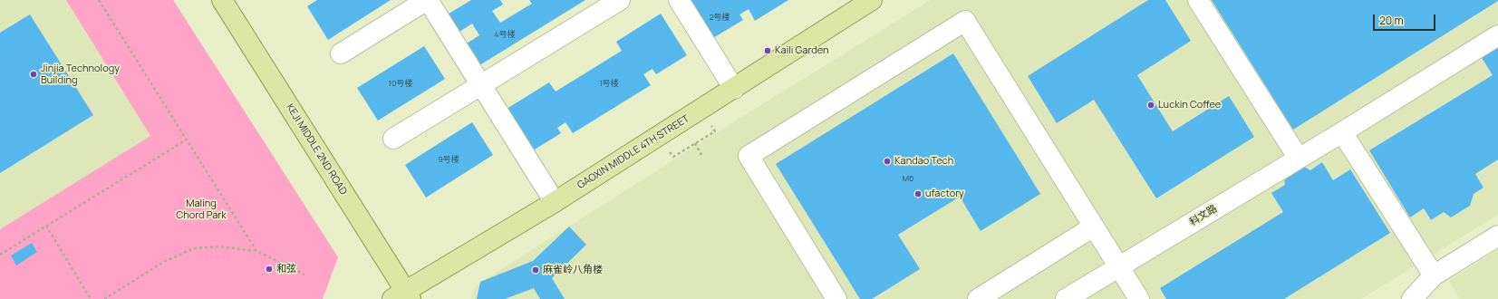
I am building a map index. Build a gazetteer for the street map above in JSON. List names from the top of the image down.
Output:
{
  "streets": {
    "main road": ["KEJI MIDDLE 2ND ROAD", "GAOXIN MIDDLE 4TH STREET"],
    "street": ["科文路"]
  },
  "crossings": [
    ["KEJI MIDDLE 2ND ROAD", "GAOXIN MIDDLE 4TH STREET"]
  ],
  "parks": ["Maling Chord Park"],
  "places": [
    "Kaili Garden",
    "Jinjia Technology Building",
    "Luckin Coffee",
    "Kandao Tech",
    "ufactory",
    "和弦",
    "麻雀岭八角楼"
  ],
  "house_numbers": [
    "2号楼",
    "4号楼",
    "10号楼",
    "1号楼",
    "9号楼",
    "M6"
  ],
  "scale_bar": "20 m"
}
